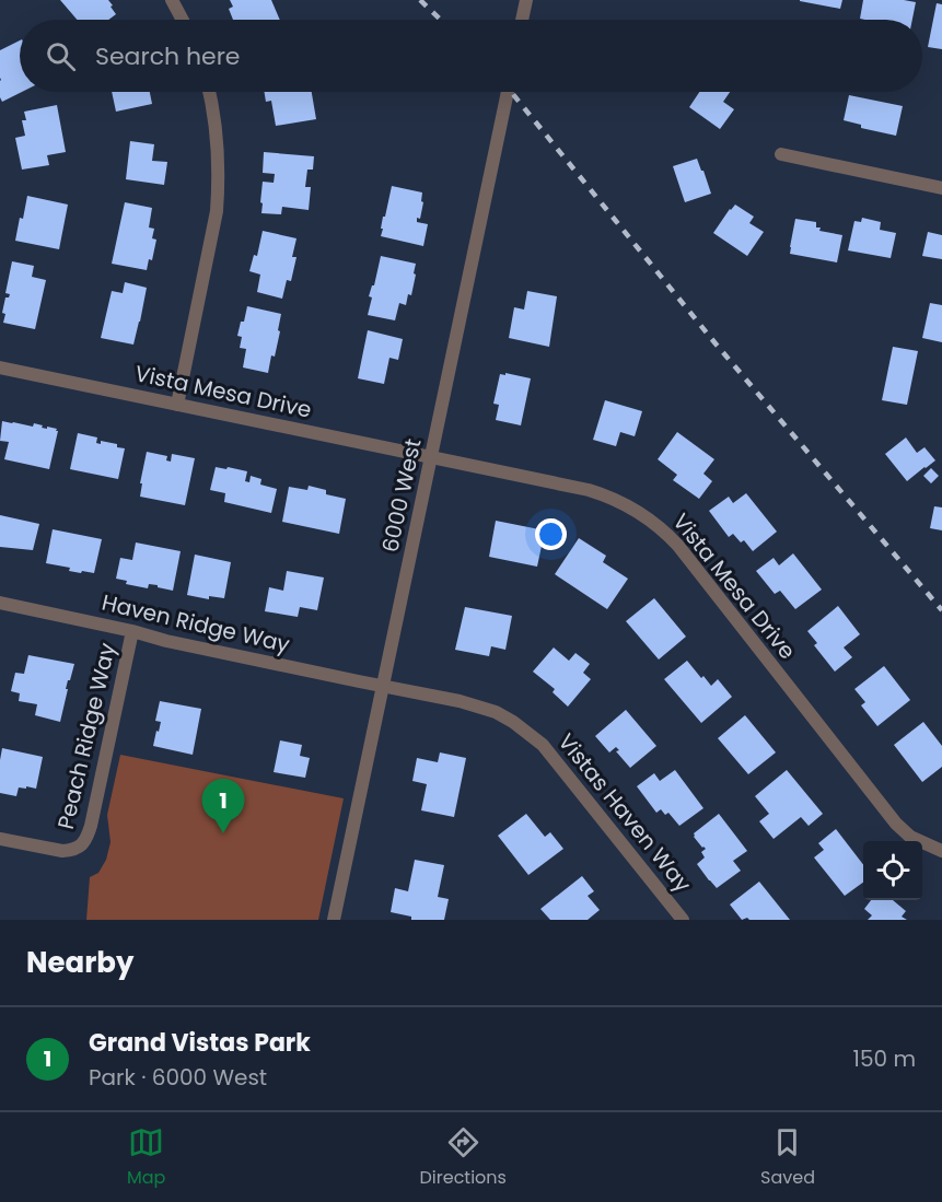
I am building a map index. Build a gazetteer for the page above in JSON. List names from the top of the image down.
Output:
{
  "streets": {
    "street": [
      "Vista Mesa Drive",
      "6000 West",
      "Haven Ridge Way",
      "Peach Ridge Way",
      "Vistas Haven Way"
    ]
  },
  "crossings": [
    ["Vista Mesa Drive", "6000 West"],
    ["6000 West", "Haven Ridge Way"],
    ["6000 West", "Vistas Haven Way"],
    ["Haven Ridge Way", "Peach Ridge Way"],
    ["Haven Ridge Way", "Vistas Haven Way"]
  ],
  "page": {
    "search": "Search here",
    "pins": "1",
    "heading": "Nearby",
    "list": [
      {
        "mark": "1",
        "name": "Grand Vistas Park",
        "note": "Park · 6000 West",
        "value": "150 m"
      }
    ],
    "nav": ["Map", "Directions", "Saved"]
  }
}
